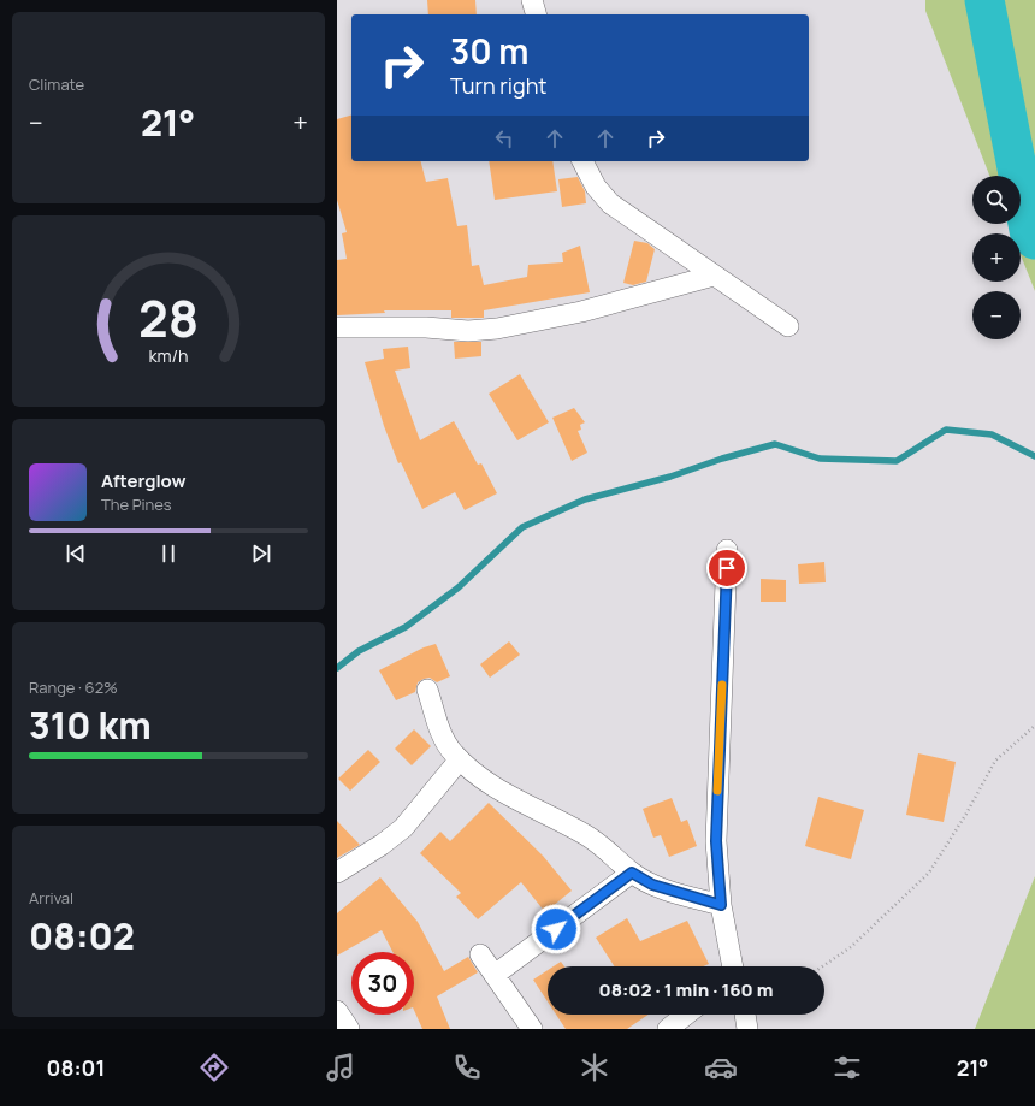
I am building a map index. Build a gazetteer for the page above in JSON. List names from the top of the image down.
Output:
{
  "page": {
    "tile": [
      "Climate",
      ["Range · 62%", "310 km"],
      ["Arrival", "08:02"]
    ],
    "turn": ["30 m", "Turn right"],
    "heat": ["−", "21°", "+"],
    "map_buttons": ["+", "−"],
    "song": ["Afterglow", "The Pines"],
    "limit": "30",
    "trip": "08:02 · 1 min · 160 m",
    "tabs": ["08:01", "21°"],
    "gauge": ["28", "km/h"]
  }
}
